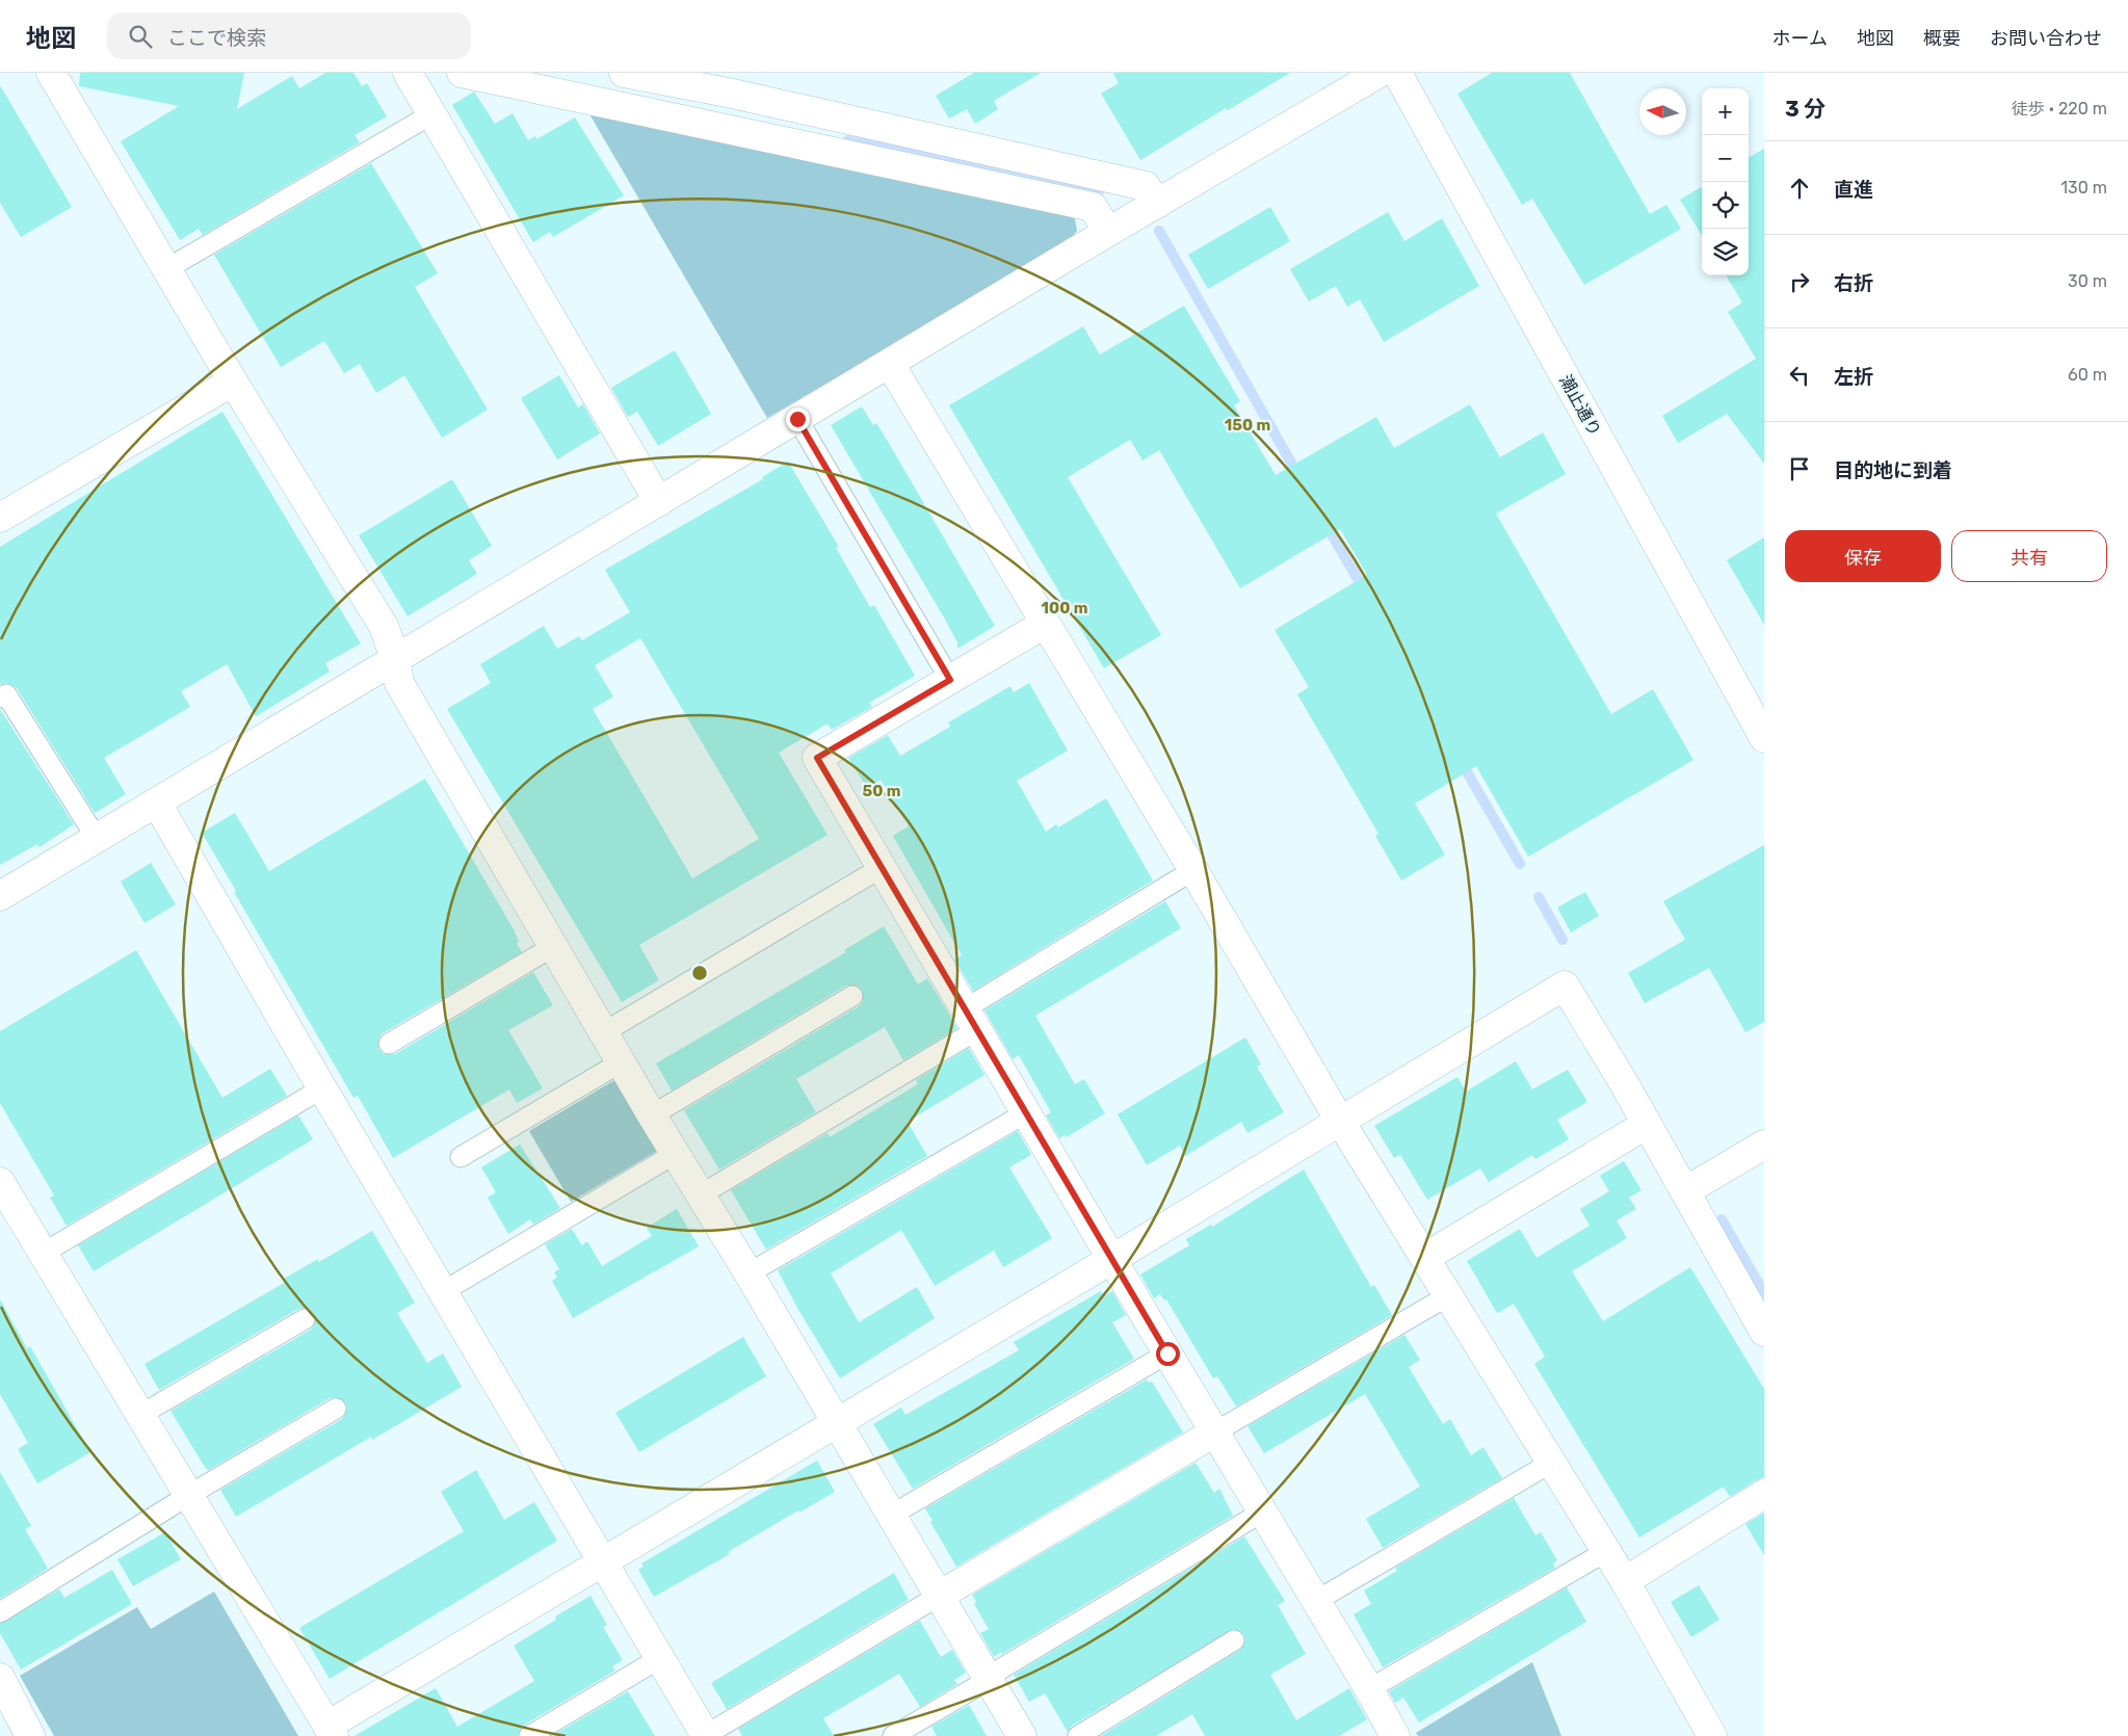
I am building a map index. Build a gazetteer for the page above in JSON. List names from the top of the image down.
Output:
{
  "streets": {
    "street": ["潮止通り"]
  },
  "north": "left",
  "page": {
    "header": "地図",
    "search": "ここで検索",
    "nav": [
      "ホーム",
      "地図",
      "概要",
      "お問い合わせ"
    ],
    "heading": ["3 分", "徒歩 · 220 m"],
    "map_buttons": ["+", "−"],
    "list": [
      ["直進", "130 m"],
      ["右折", "30 m"],
      ["左折", "60 m"],
      "目的地に到着"
    ],
    "buttons": ["保存", "共有"]
  },
  "rings": ["150 m", "100 m", "50 m"]
}
